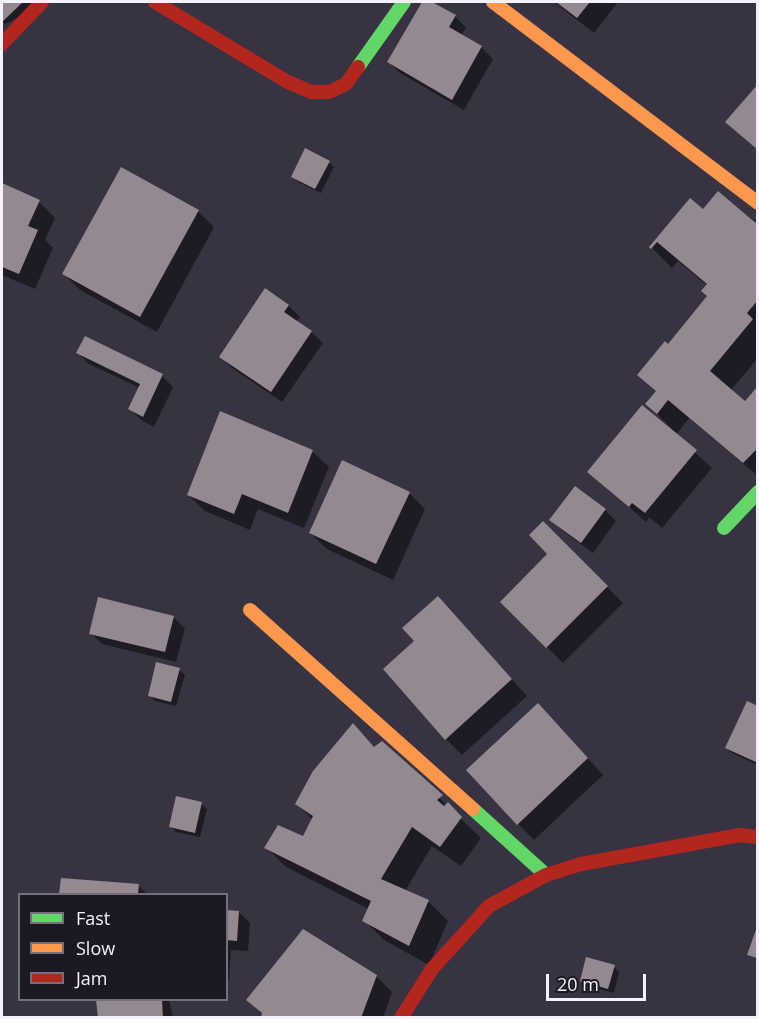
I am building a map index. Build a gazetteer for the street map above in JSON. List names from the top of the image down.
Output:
{
  "legend": ["Fast", "Slow", "Jam"],
  "scale_bar": "20 m"
}
